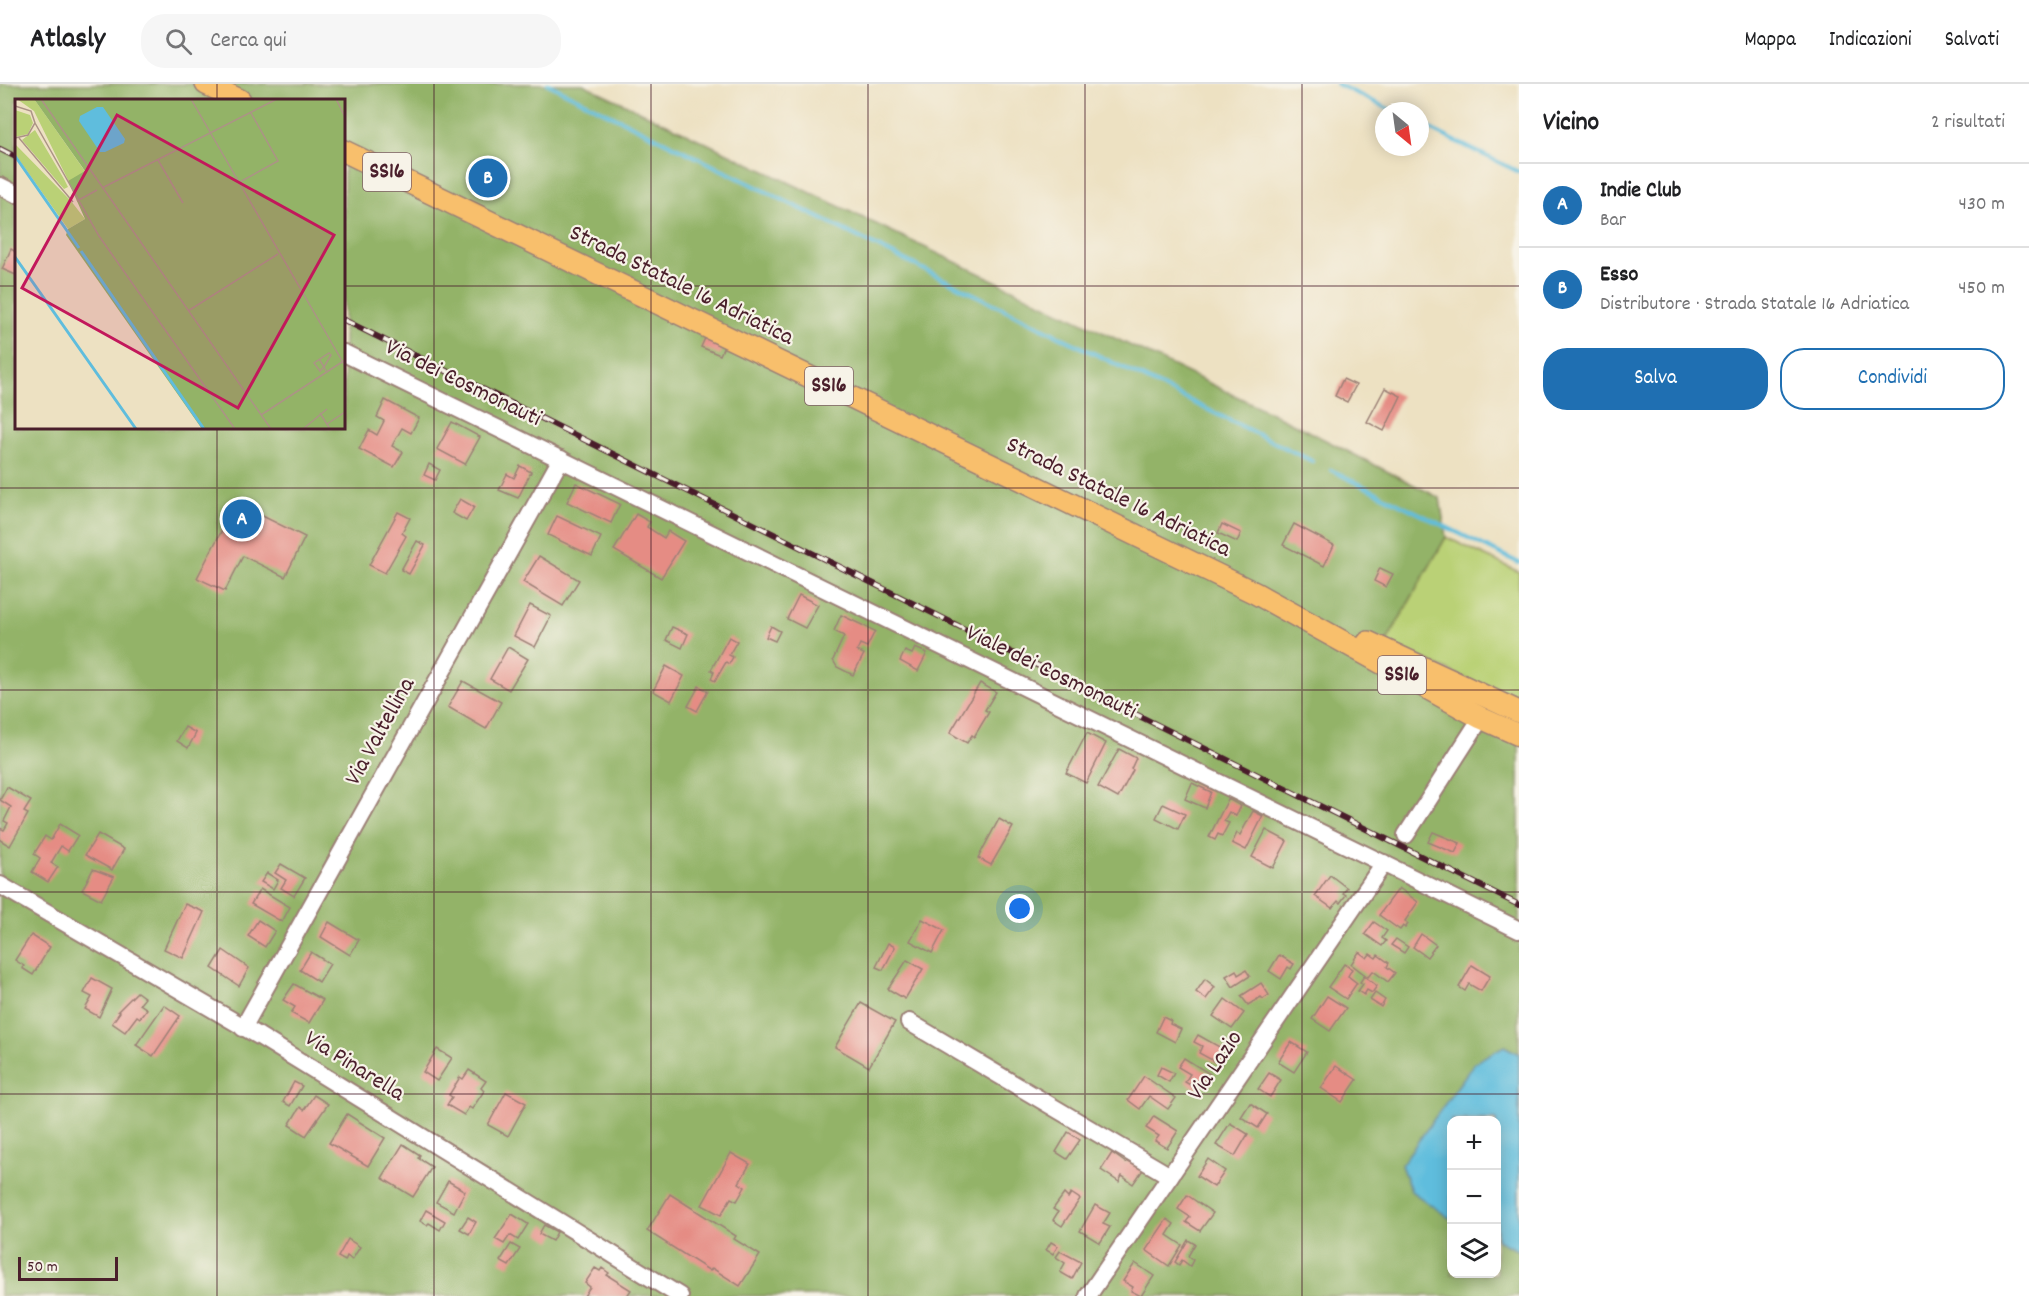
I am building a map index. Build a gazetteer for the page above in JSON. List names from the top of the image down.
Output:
{
  "streets": {
    "main road": ["SS16", "Strada Statale 16 Adriatica"],
    "street": [
      "Via dei Cosmonauti",
      "Viale dei Cosmonauti",
      "Via Valtellina",
      "Via Lazio",
      "Via Pinarella"
    ]
  },
  "crossings": [
    ["Via dei Cosmonauti", "Viale dei Cosmonauti"],
    ["Via dei Cosmonauti", "Via Valtellina"],
    ["Viale dei Cosmonauti", "Via Valtellina"],
    ["Viale dei Cosmonauti", "Via Lazio"],
    ["Via Valtellina", "Via Pinarella"]
  ],
  "scale_bar": "50 m",
  "north": "bottom right",
  "page": {
    "header": "Atlasly",
    "search": "Cerca qui",
    "nav": ["Mappa", "Indicazioni", "Salvati"],
    "heading": ["Vicino", "2 risultati"],
    "pins": ["B", "A"],
    "list": [
      {
        "mark": "A",
        "name": "Indie Club",
        "note": "Bar",
        "value": "430 m"
      },
      {
        "mark": "B",
        "name": "Esso",
        "note": "Distributore · Strada Statale 16 Adriatica",
        "value": "450 m"
      }
    ],
    "buttons": ["Salva", "Condividi"],
    "map_buttons": ["+", "−"],
    "scale": "50 m"
  }
}
